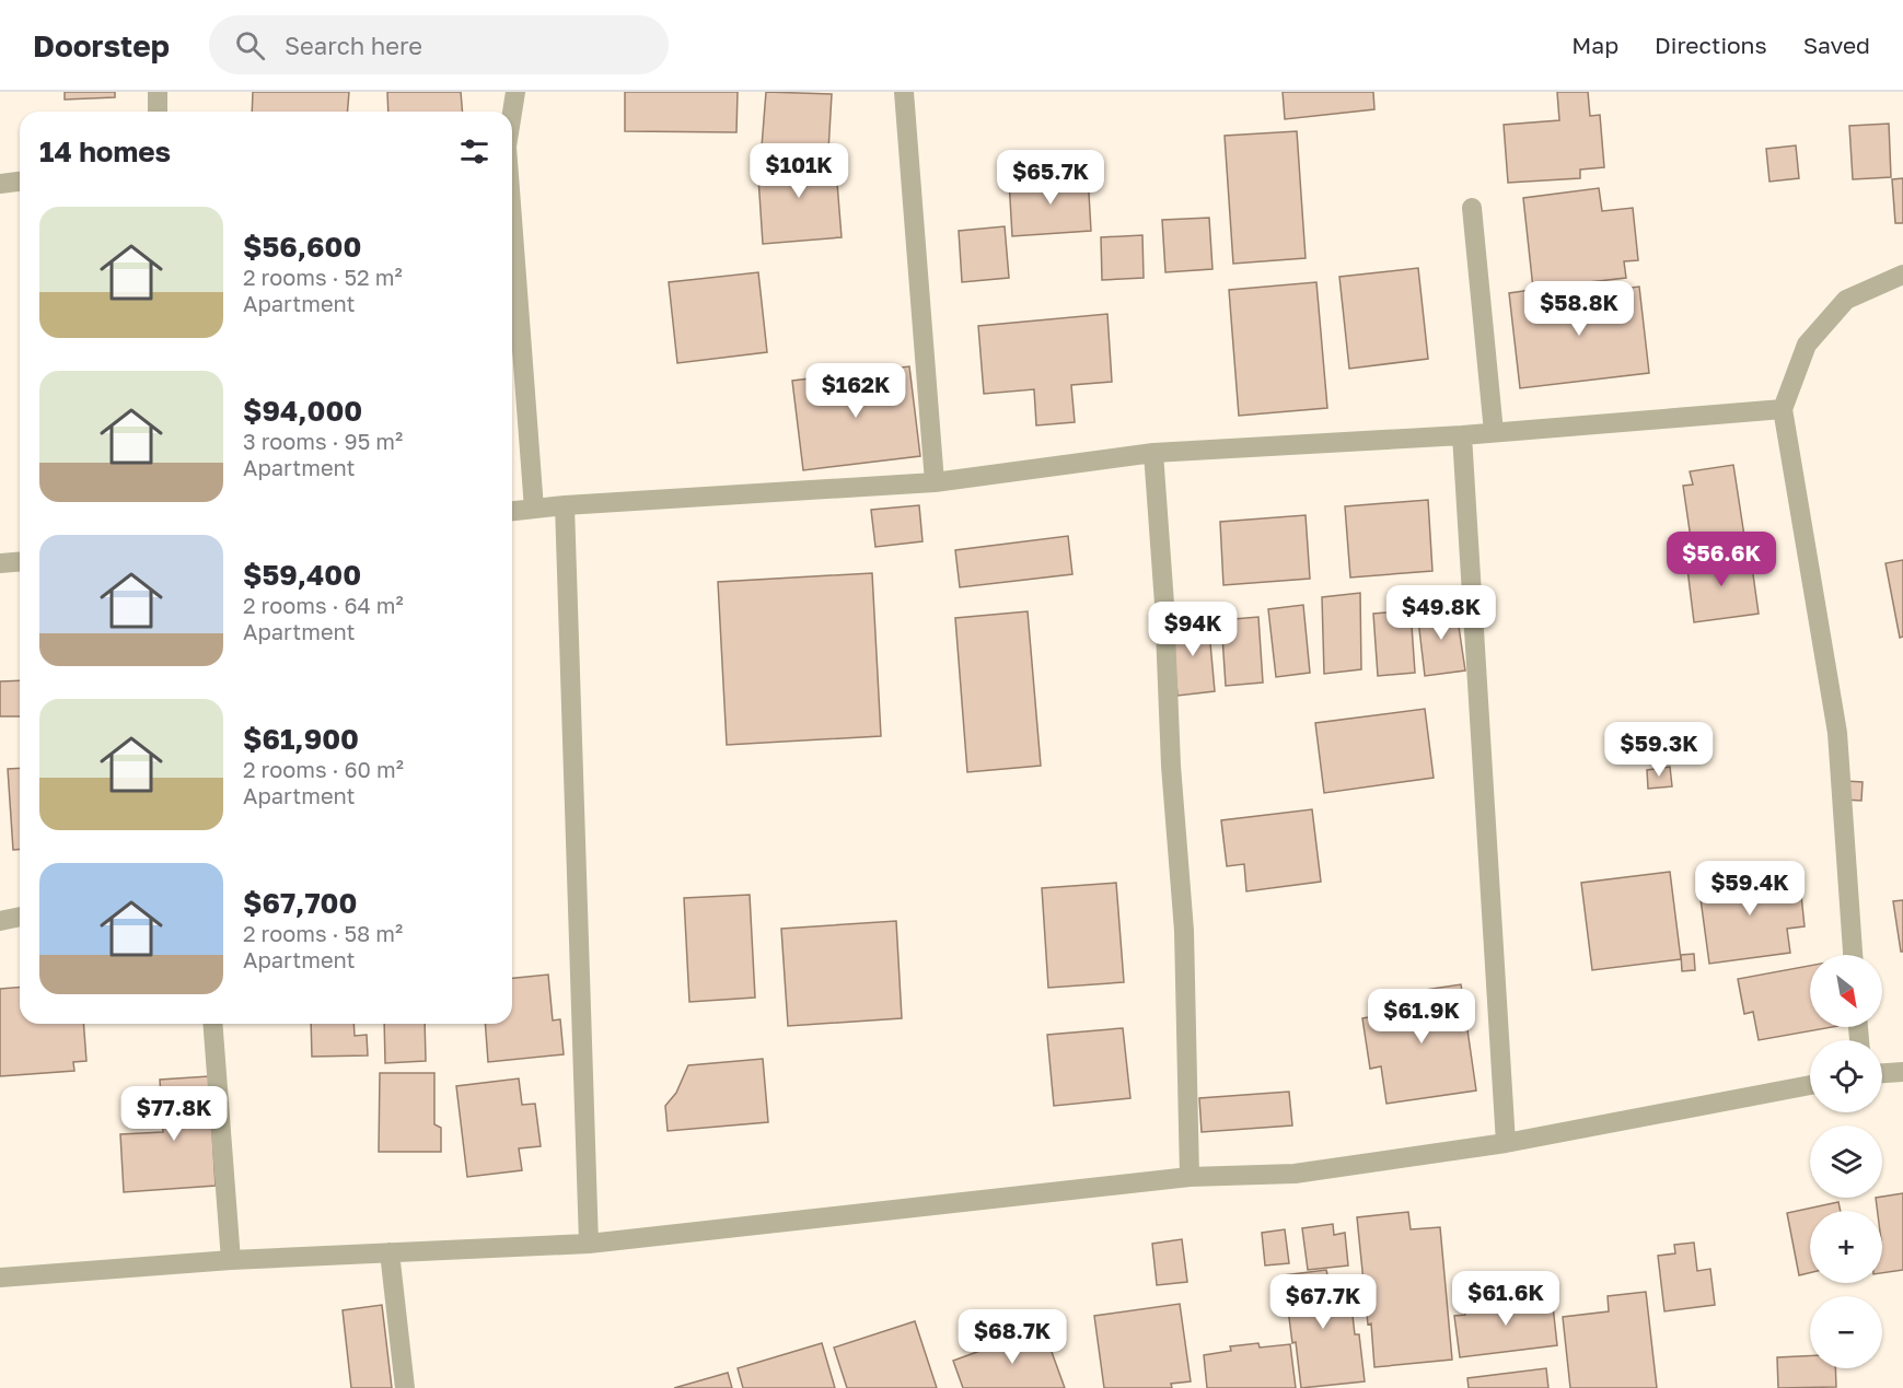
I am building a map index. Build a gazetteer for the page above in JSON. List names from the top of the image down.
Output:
{
  "north": "bottom right",
  "page": {
    "header": "Doorstep",
    "search": "Search here",
    "nav": ["Map", "Directions", "Saved"],
    "heading": "14 homes",
    "price": [
      "$101K",
      "$65.7K",
      "$58.8K",
      "$162K",
      "$56.6K",
      "$49.8K",
      "$94K",
      "$59.3K",
      "$59.4K",
      "$61.9K",
      "$77.8K",
      "$61.6K",
      "$67.7K",
      "$68.7K"
    ],
    "list": [
      {
        "name": "$56,600",
        "note": "2 rooms · 52 m² · Apartment"
      },
      {
        "name": "$94,000",
        "note": "3 rooms · 95 m² · Apartment"
      },
      {
        "name": "$59,400",
        "note": "2 rooms · 64 m² · Apartment"
      },
      {
        "name": "$61,900",
        "note": "2 rooms · 60 m² · Apartment"
      },
      {
        "name": "$67,700",
        "note": "2 rooms · 58 m² · Apartment"
      }
    ],
    "map_buttons": ["+", "−"]
  }
}
